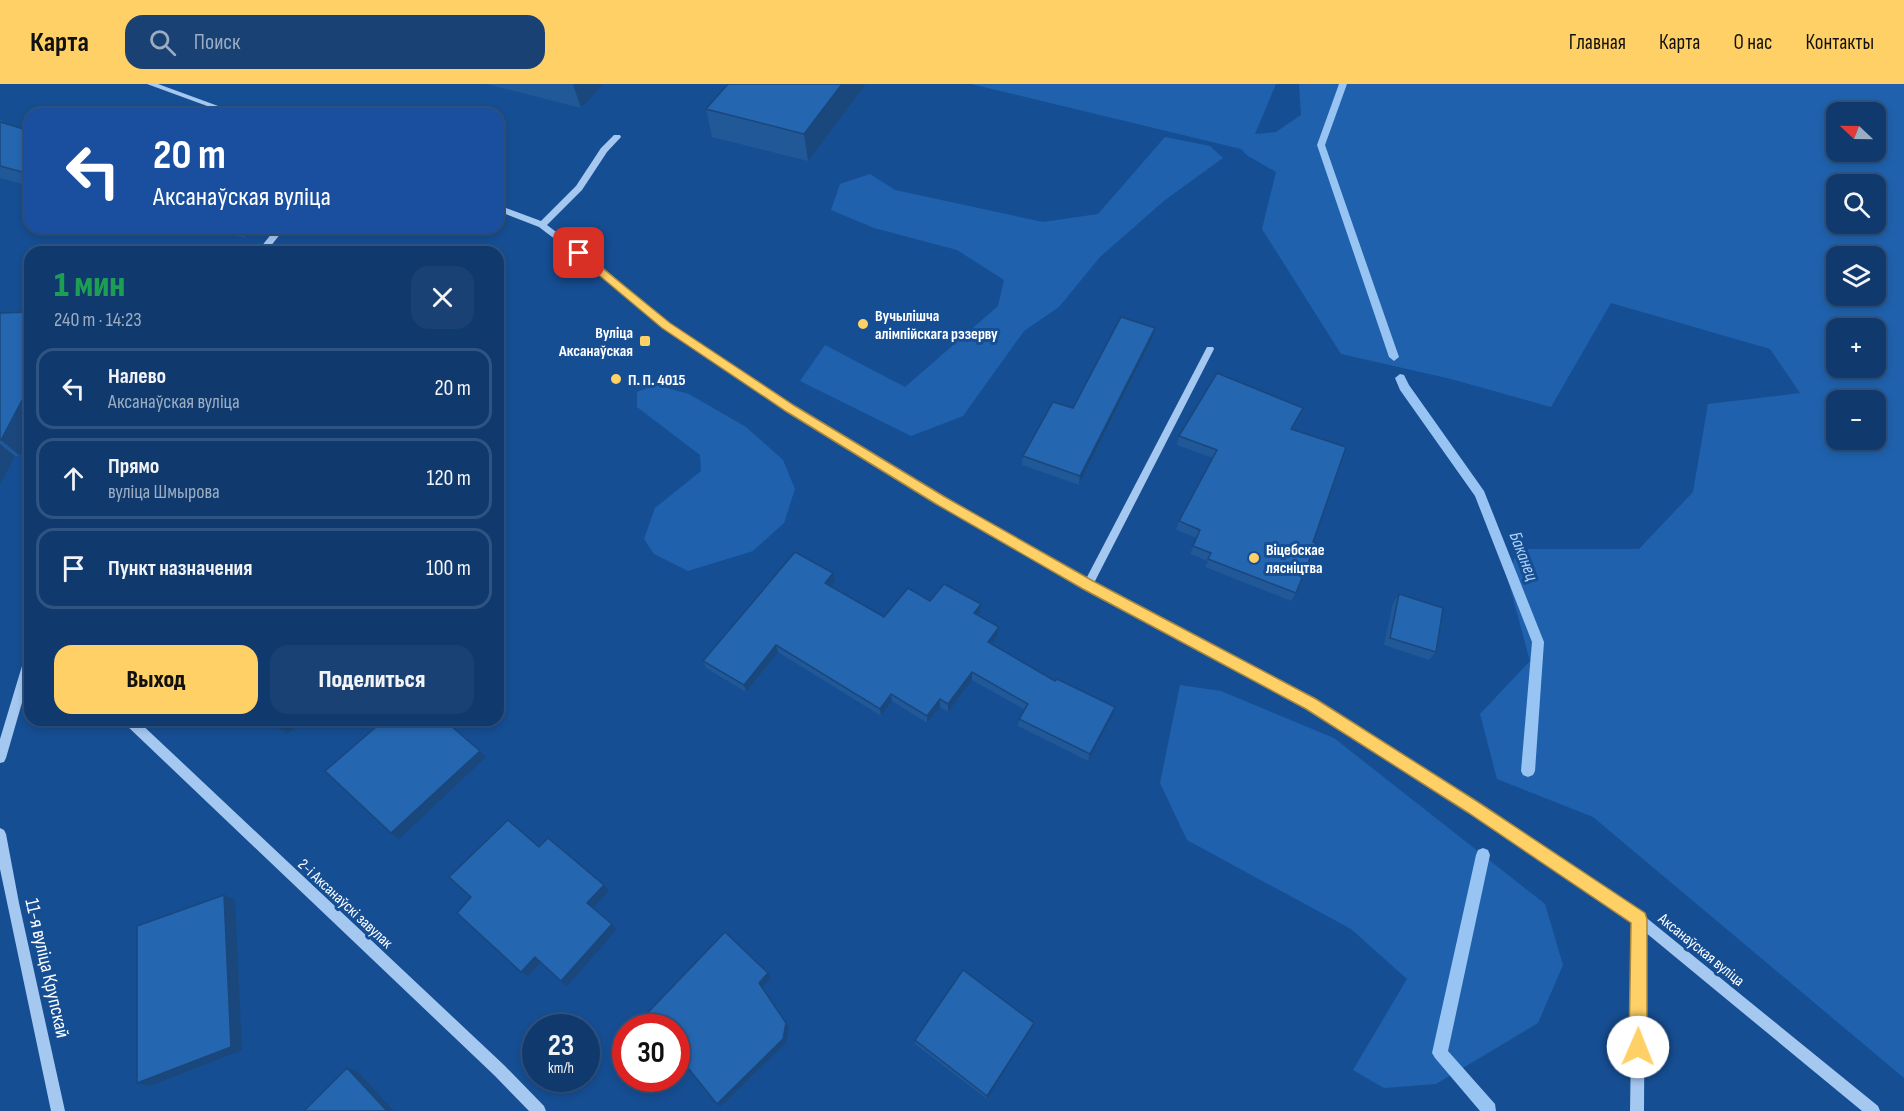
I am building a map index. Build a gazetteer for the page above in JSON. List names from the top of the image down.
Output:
{
  "streets": {
    "street": ["2-і Аксанаўскі завулак", "Аксанаўская вуліца", "11-я вуліца Крупскай"]
  },
  "water": ["Баканец"],
  "places": {
    "other": ["Вучылішча алімпійскага рэзерву", "П. П. 4015", "Віцебскае лясніцтва"],
    "transit": ["Вуліца Аксанаўская"]
  },
  "north": "left",
  "page": {
    "header": "Карта",
    "search": "Поиск",
    "nav": [
      "Главная",
      "Карта",
      "О нас",
      "Контакты"
    ],
    "map_buttons": ["+", "−"],
    "turn": ["20 m", "Аксанаўская вуліца"],
    "heading": ["1 мин", "240 m · 14:23"],
    "list": [
      {
        "name": "Налево",
        "note": "Аксанаўская вуліца",
        "value": "20 m"
      },
      {
        "name": "Прямо",
        "note": "вуліца Шмырова",
        "value": "120 m"
      },
      {
        "name": "Пункт назначения",
        "value": "100 m"
      }
    ],
    "buttons": ["Выход", "Поделиться"],
    "speed": "23 km/h",
    "limit": "30"
  }
}
